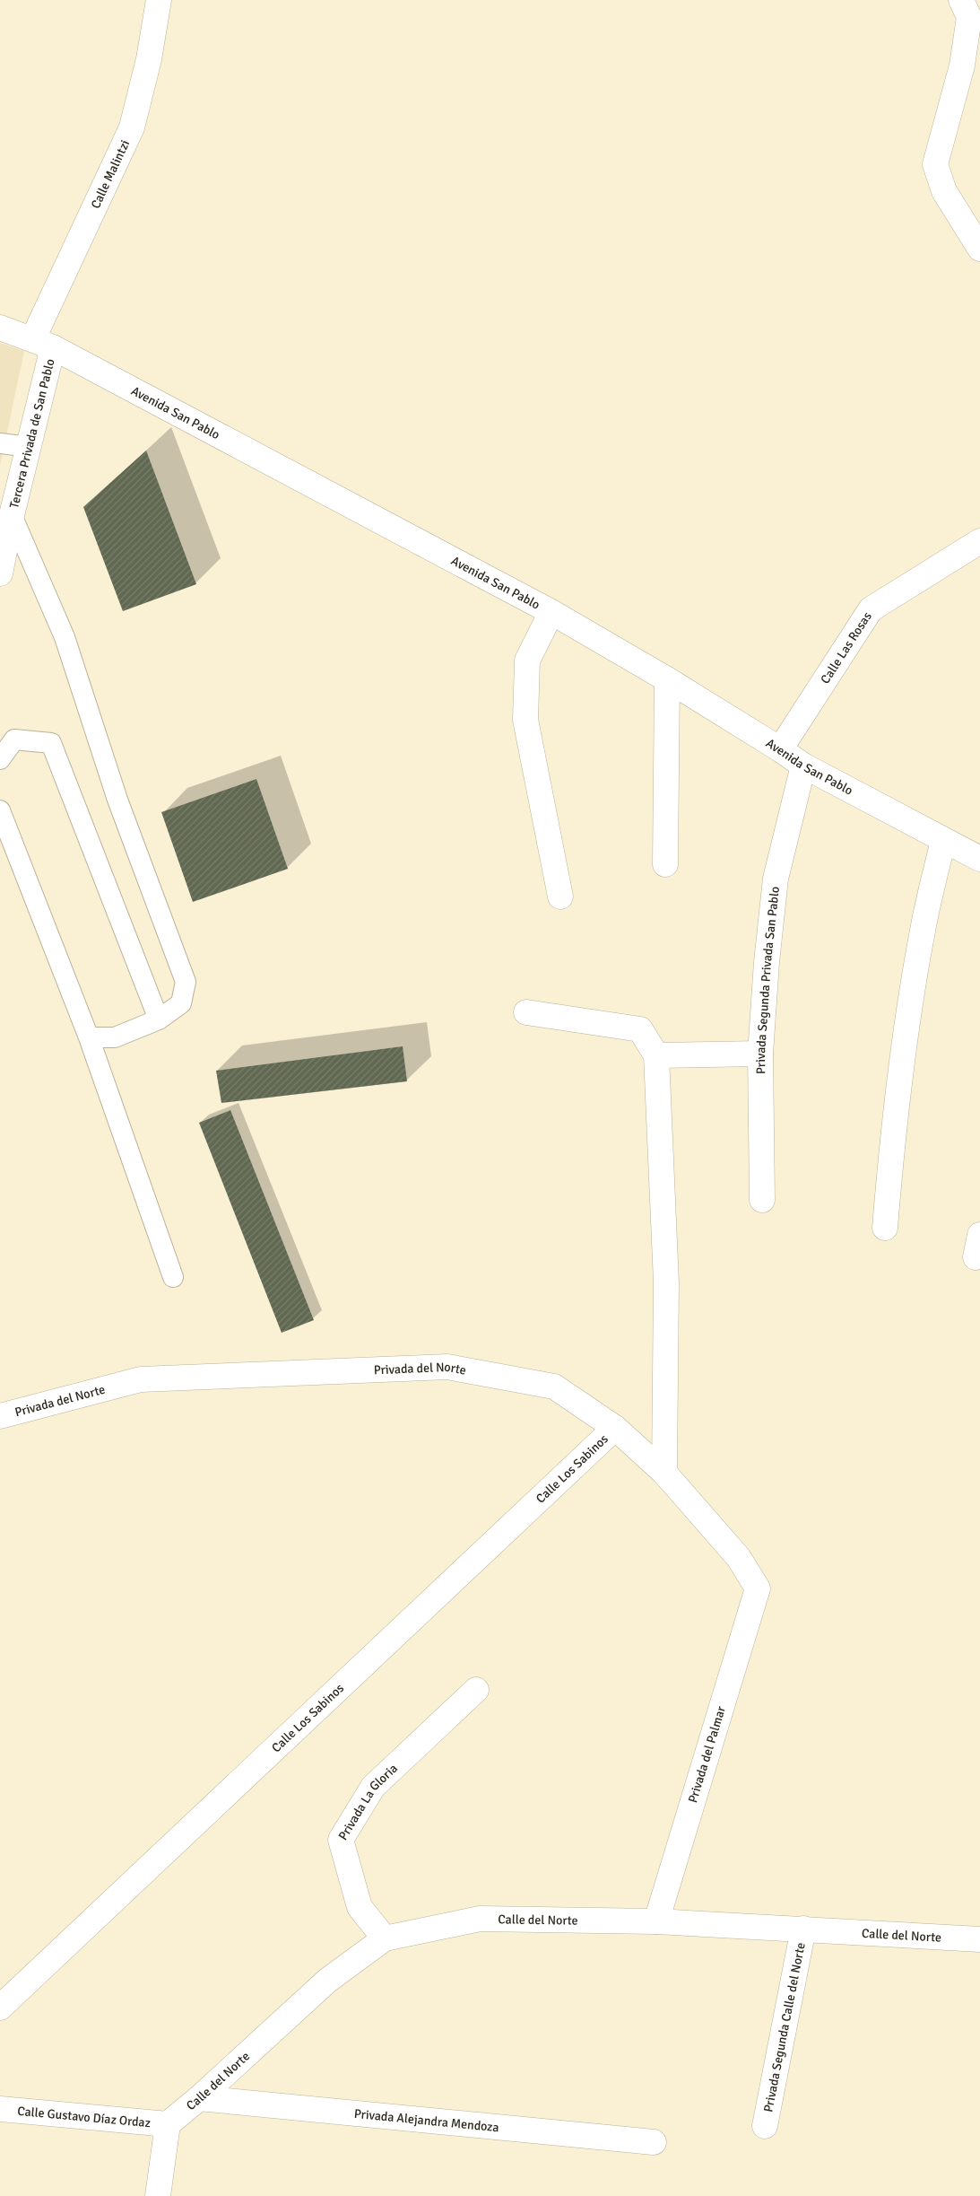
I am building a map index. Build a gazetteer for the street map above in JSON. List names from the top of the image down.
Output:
{
  "streets": {
    "street": [
      "Calle Malintzi",
      "Avenida San Pablo",
      "Tercera Privada de San Pablo",
      "Calle Las Rosas",
      "Privada Segunda Privada San Pablo",
      "Privada del Norte",
      "Calle Los Sabinos",
      "Privada del Palmar",
      "Privada La Gloria",
      "Calle del Norte",
      "Privada Segunda Calle del Norte",
      "Calle Gustavo Díaz Ordaz",
      "Privada Alejandra Mendoza"
    ]
  },
  "crossings": [
    ["Calle Malintzi", "Avenida San Pablo"],
    ["Calle Malintzi", "Tercera Privada de San Pablo"],
    ["Avenida San Pablo", "Tercera Privada de San Pablo"],
    ["Avenida San Pablo", "Calle Las Rosas"],
    ["Avenida San Pablo", "Privada Segunda Privada San Pablo"],
    ["Privada del Norte", "Calle Los Sabinos"],
    ["Privada del Norte", "Privada del Palmar"],
    ["Privada del Palmar", "Calle del Norte"],
    ["Privada La Gloria", "Calle del Norte"],
    ["Calle del Norte", "Privada Segunda Calle del Norte"],
    ["Calle del Norte", "Calle Gustavo Díaz Ordaz"],
    ["Calle del Norte", "Privada Alejandra Mendoza"]
  ]
}
